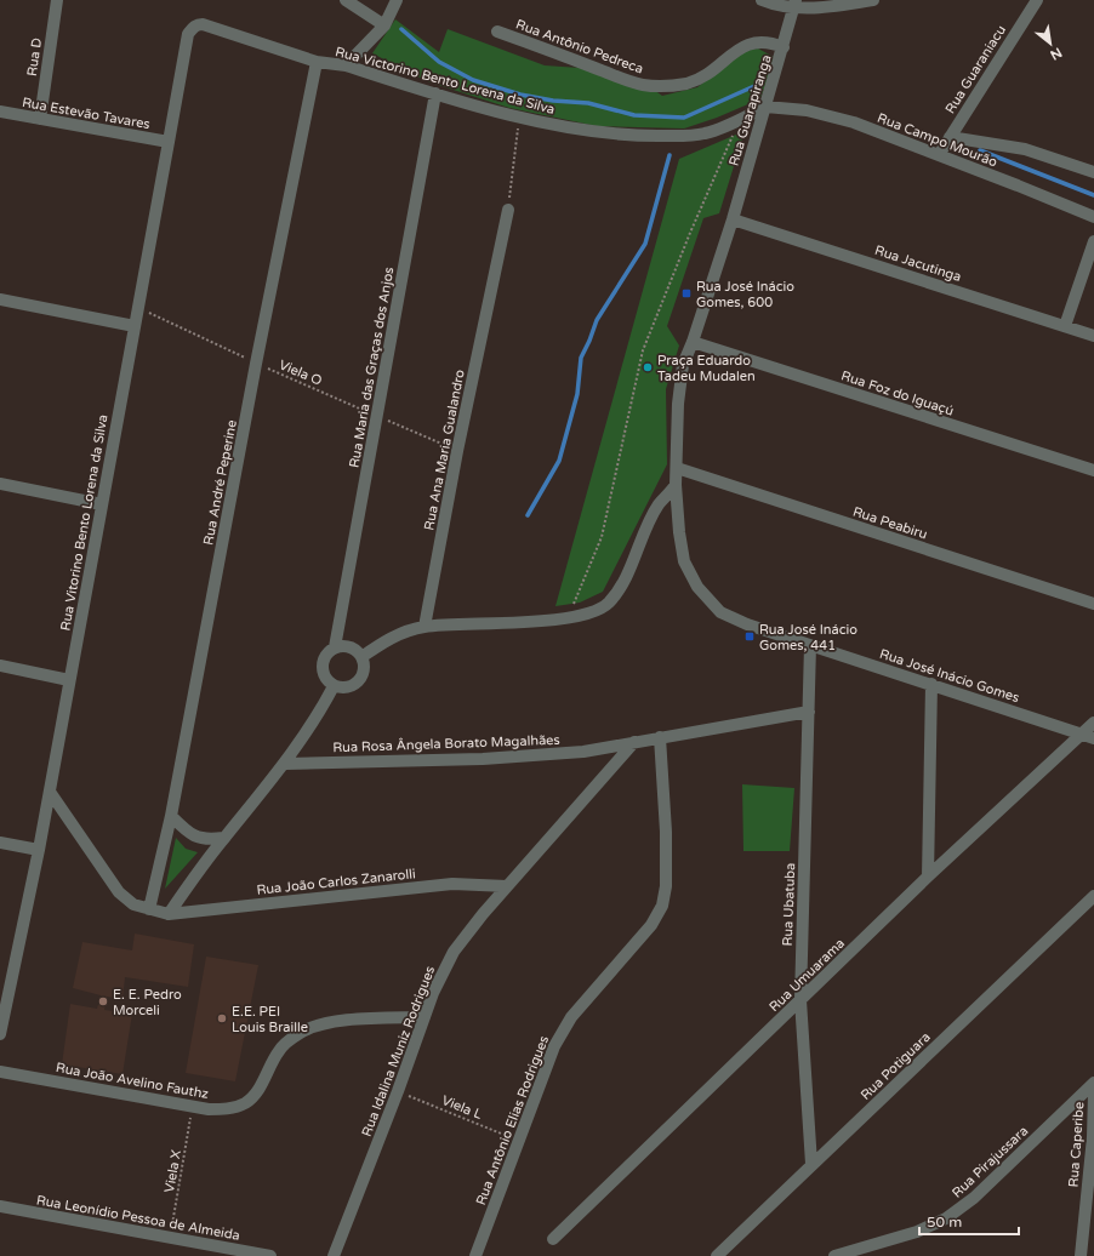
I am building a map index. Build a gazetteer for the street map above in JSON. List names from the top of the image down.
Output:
{
  "streets": {
    "street": [
      "Rua Antônio Pedreca",
      "Rua D",
      "Rua Guaraniacu",
      "Rua Victorino Bento Lorena da Silva",
      "Rua Guarapiranga",
      "Rua Estevão Tavares",
      "Rua Campo Mourão",
      "Rua Jacutinga",
      "Rua Maria das Graças dos Anjos",
      "Rua Foz do Iguaçú",
      "Rua Ana Maria Gualandro",
      "Rua André Peperine",
      "Rua Vitorino Bento Lorena da Silva",
      "Rua Peabiru",
      "Rua José Inácio Gomes",
      "Rua Rosa Ângela Borato Magalhães",
      "Rua João Carlos Zanarolli",
      "Rua Ubatuba",
      "Rua Umuarama",
      "Rua Idalina Muniz Rodrigues",
      "Rua Potiguara",
      "Rua João Avelino Fauthz",
      "Rua Antônio Elias Rodrigues",
      "Rua Caperibe",
      "Rua Pirajussara",
      "Rua Leonídio Pessoa de Almeida"
    ],
    "path": ["Viela O", "Viela L", "Viela X"]
  },
  "crossings": [
    ["Rua Antônio Pedreca", "Rua Guarapiranga"],
    ["Rua D", "Rua Estevão Tavares"],
    ["Rua Guaraniacu", "Rua Campo Mourão"],
    ["Rua Victorino Bento Lorena da Silva", "Rua Guarapiranga"],
    ["Rua Victorino Bento Lorena da Silva", "Rua Campo Mourão"],
    ["Rua Victorino Bento Lorena da Silva", "Rua Maria das Graças dos Anjos"],
    ["Rua Victorino Bento Lorena da Silva", "Rua André Peperine"],
    ["Rua Victorino Bento Lorena da Silva", "Rua Vitorino Bento Lorena da Silva"],
    ["Rua Guarapiranga", "Rua Campo Mourão"],
    ["Rua Guarapiranga", "Rua Jacutinga"],
    ["Rua Guarapiranga", "Rua José Inácio Gomes"],
    ["Rua Estevão Tavares", "Rua Vitorino Bento Lorena da Silva"],
    ["Rua Jacutinga", "Rua José Inácio Gomes"],
    ["Rua Maria das Graças dos Anjos", "Viela O"],
    ["Viela O", "Rua Ana Maria Gualandro"],
    ["Viela O", "Rua André Peperine"],
    ["Viela O", "Rua Vitorino Bento Lorena da Silva"],
    ["Rua Foz do Iguaçú", "Rua José Inácio Gomes"],
    ["Rua Peabiru", "Rua José Inácio Gomes"],
    ["Rua José Inácio Gomes", "Rua Ubatuba"],
    ["Rua José Inácio Gomes", "Rua Umuarama"],
    ["Rua Rosa Ângela Borato Magalhães", "Rua Ubatuba"],
    ["Rua Rosa Ângela Borato Magalhães", "Rua Idalina Muniz Rodrigues"],
    ["Rua Rosa Ângela Borato Magalhães", "Rua Antônio Elias Rodrigues"],
    ["Rua João Carlos Zanarolli", "Rua Idalina Muniz Rodrigues"],
    ["Rua Ubatuba", "Rua Umuarama"],
    ["Rua Ubatuba", "Rua Potiguara"],
    ["Rua Idalina Muniz Rodrigues", "Rua João Avelino Fauthz"],
    ["Rua Idalina Muniz Rodrigues", "Viela L"],
    ["Rua João Avelino Fauthz", "Viela X"],
    ["Viela L", "Rua Antônio Elias Rodrigues"],
    ["Viela X", "Rua Leonídio Pessoa de Almeida"]
  ],
  "places": {
    "transit": ["Rua José Inácio Gomes, 600", "Rua José Inácio Gomes, 441"],
    "other": ["Praça Eduardo Tadeu Mudalen", "E. E. Pedro Morceli", "E.E. PEI Louis Braille"]
  },
  "scale_bar": "50 m",
  "north": "bottom right"
}
